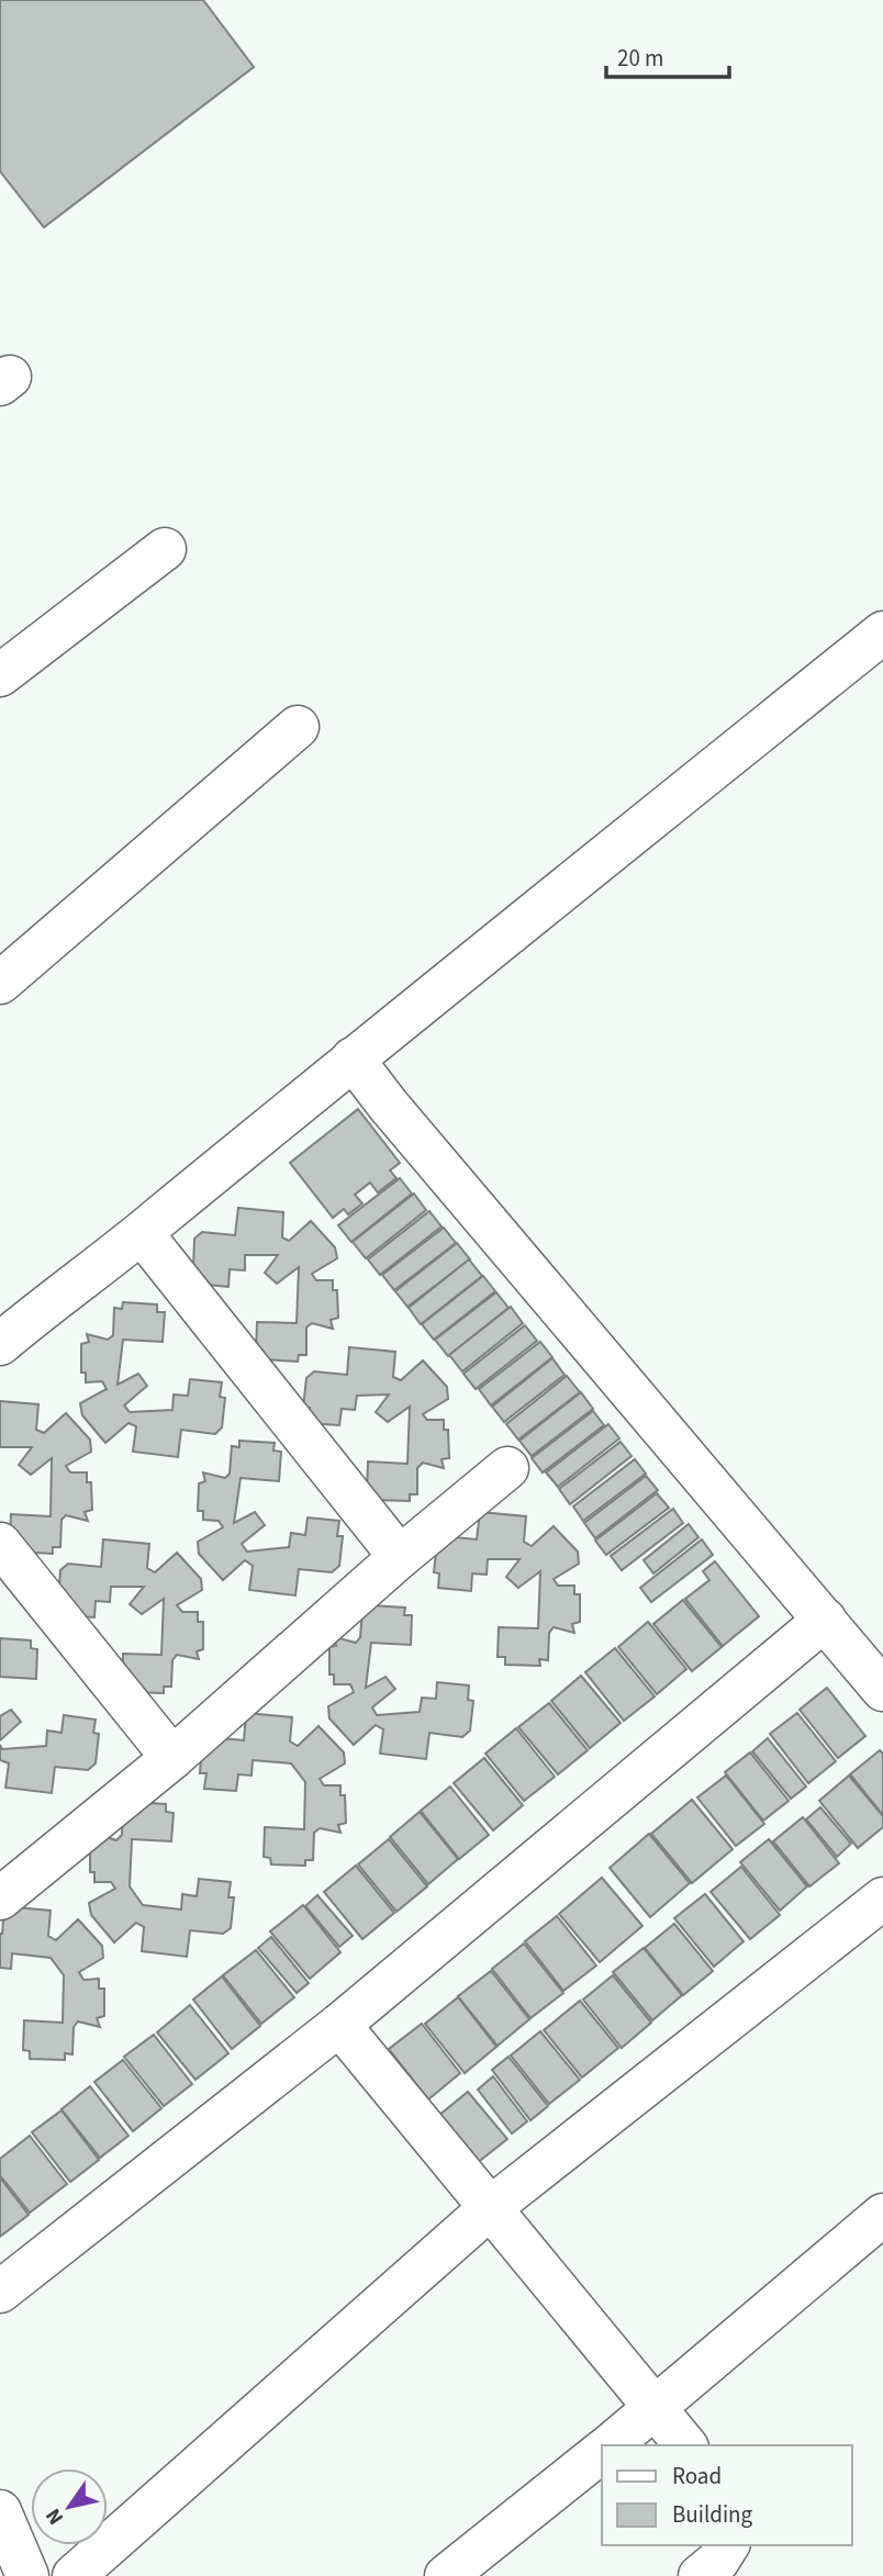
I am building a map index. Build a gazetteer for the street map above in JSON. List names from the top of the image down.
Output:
{
  "legend": ["Road", "Building"],
  "scale_bar": "20 m",
  "north": "bottom left"
}
